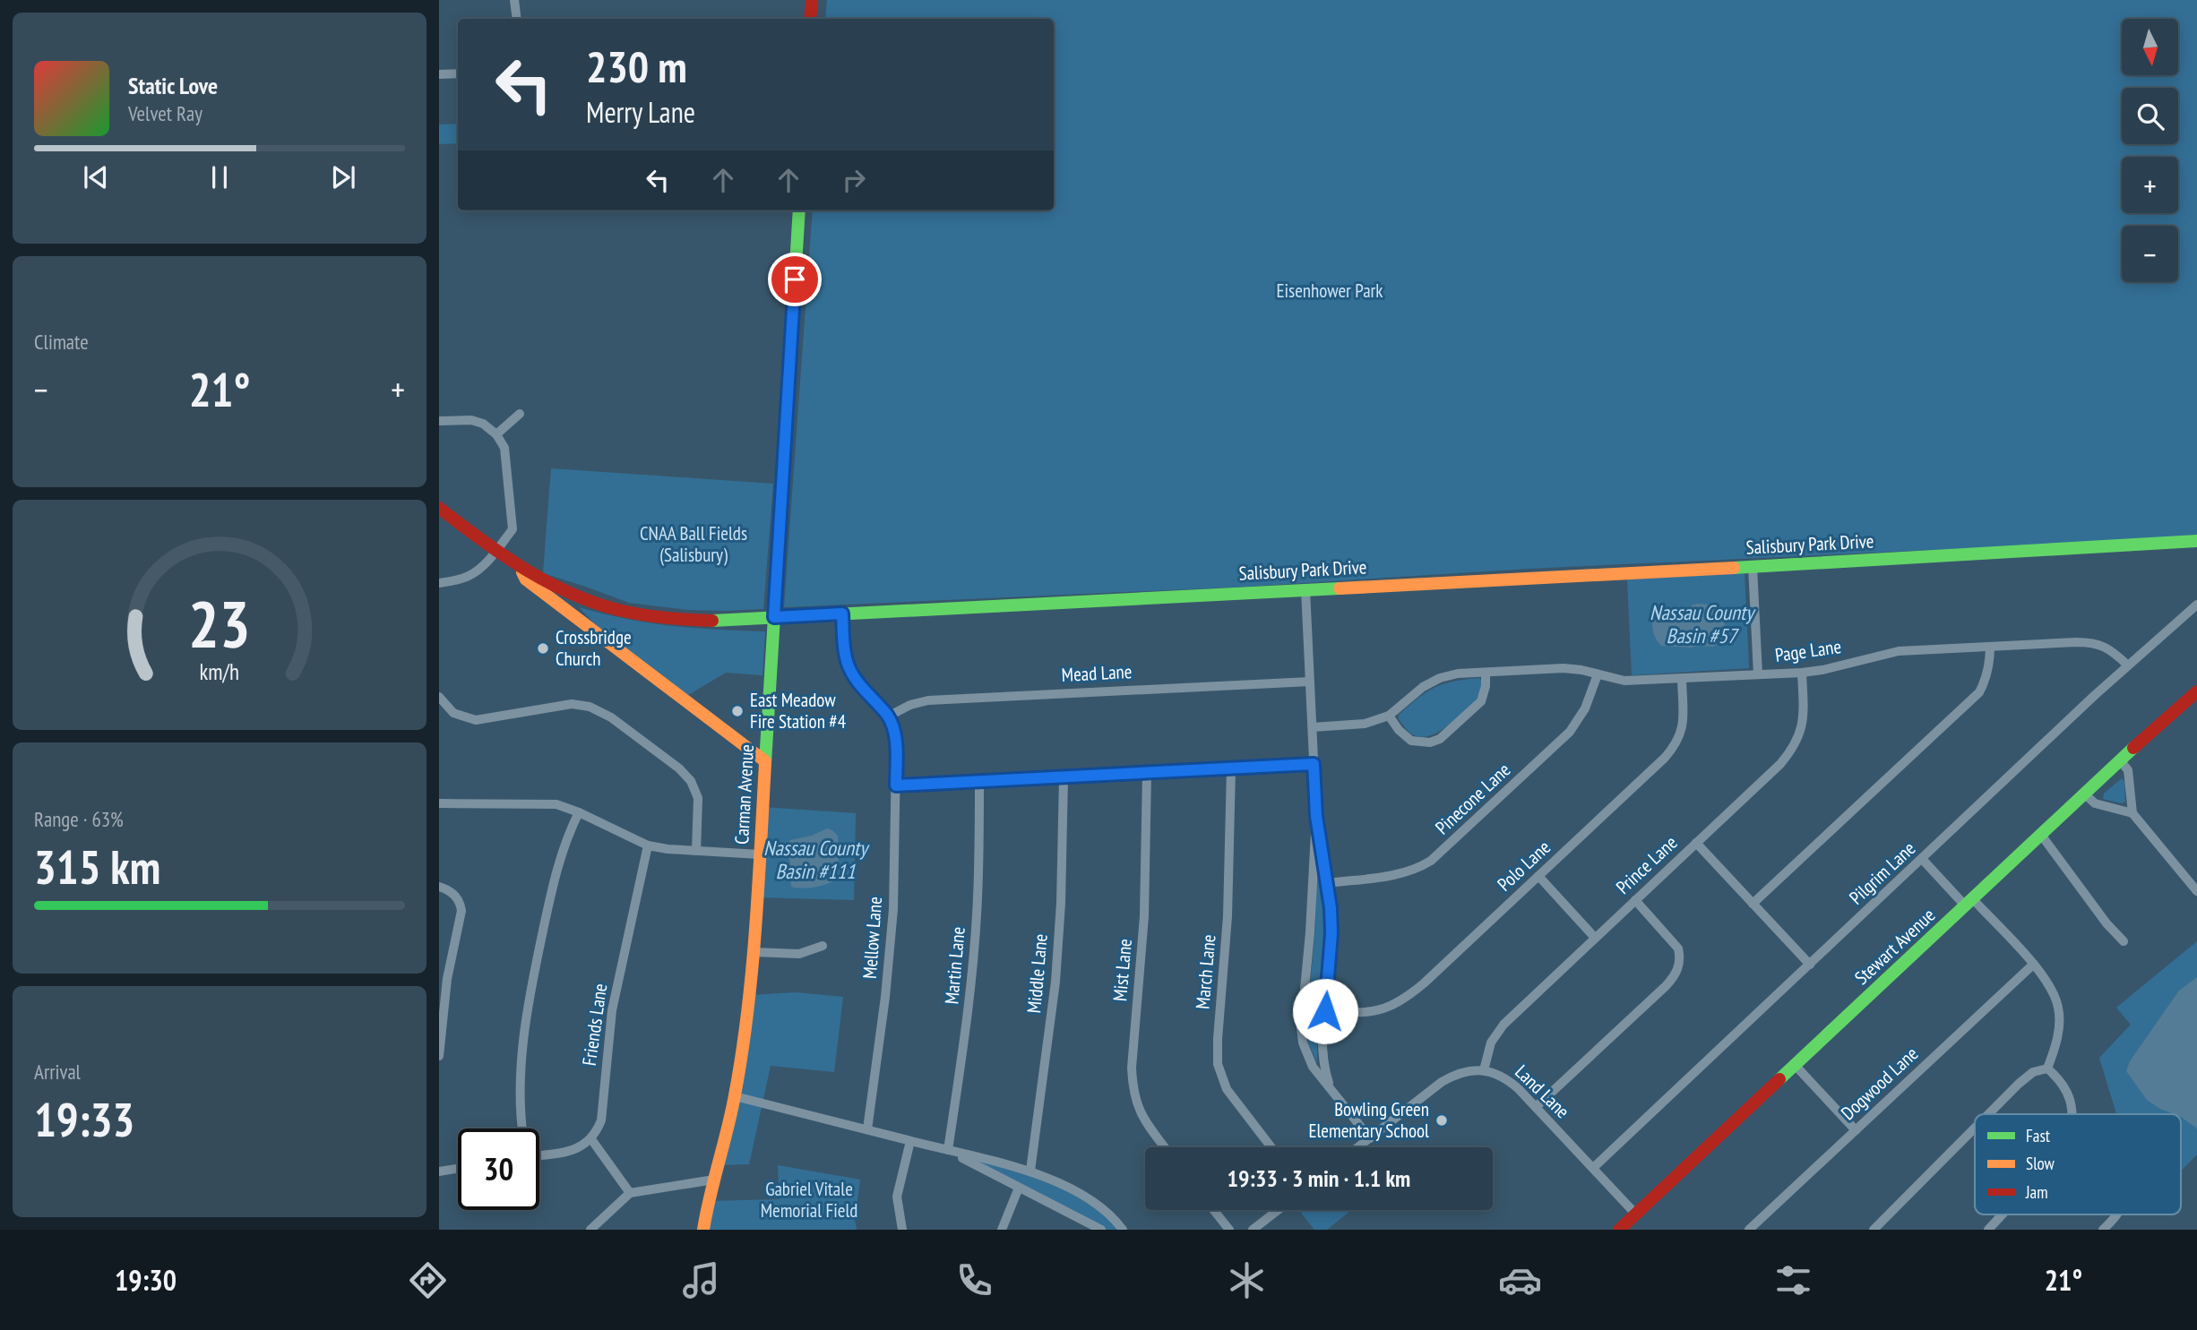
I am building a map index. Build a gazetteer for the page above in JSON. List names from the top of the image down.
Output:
{
  "streets": {
    "main road": ["Salisbury Park Drive", "Carman Avenue", "Stewart Avenue"],
    "street": [
      "Page Lane",
      "Mead Lane",
      "Pinecone Lane",
      "Prince Lane",
      "Polo Lane",
      "Pilgrim Lane",
      "Mellow Lane",
      "Martin Lane",
      "Mist Lane",
      "March Lane",
      "Middle Lane",
      "Friends Lane",
      "Dogwood Lane",
      "Land Lane"
    ]
  },
  "crossings": [
    ["Salisbury Park Drive", "Carman Avenue"],
    ["Salisbury Park Drive", "Mellow Lane"],
    ["Page Lane", "Pinecone Lane"],
    ["Page Lane", "Prince Lane"],
    ["Page Lane", "Polo Lane"],
    ["Page Lane", "Pilgrim Lane"],
    ["Mead Lane", "Mellow Lane"],
    ["Prince Lane", "Land Lane"],
    ["Pilgrim Lane", "Land Lane"],
    ["Stewart Avenue", "Land Lane"]
  ],
  "water": ["Nassau County Basin #57", "Nassau County Basin #111"],
  "parks": ["Eisenhower Park", "CNAA Ball Fields (Salisbury)", "Gabriel Vitale Memorial Field"],
  "places": ["Crossbridge Church", "East Meadow Fire Station #4", "Bowling Green Elementary School"],
  "legend": ["Fast", "Slow", "Jam"],
  "north": "bottom",
  "page": {
    "map_buttons": ["+", "−"],
    "turn": ["230 m", "Merry Lane"],
    "song": ["Static Love", "Velvet Ray"],
    "tile": [
      "Climate",
      ["Range · 63%", "315 km"],
      ["Arrival", "19:33"]
    ],
    "heat": ["−", "21°", "+"],
    "limit": "30",
    "trip": "19:33 · 3 min · 1.1 km",
    "tabs": ["19:30", "21°"],
    "gauge": ["23", "km/h"]
  }
}
